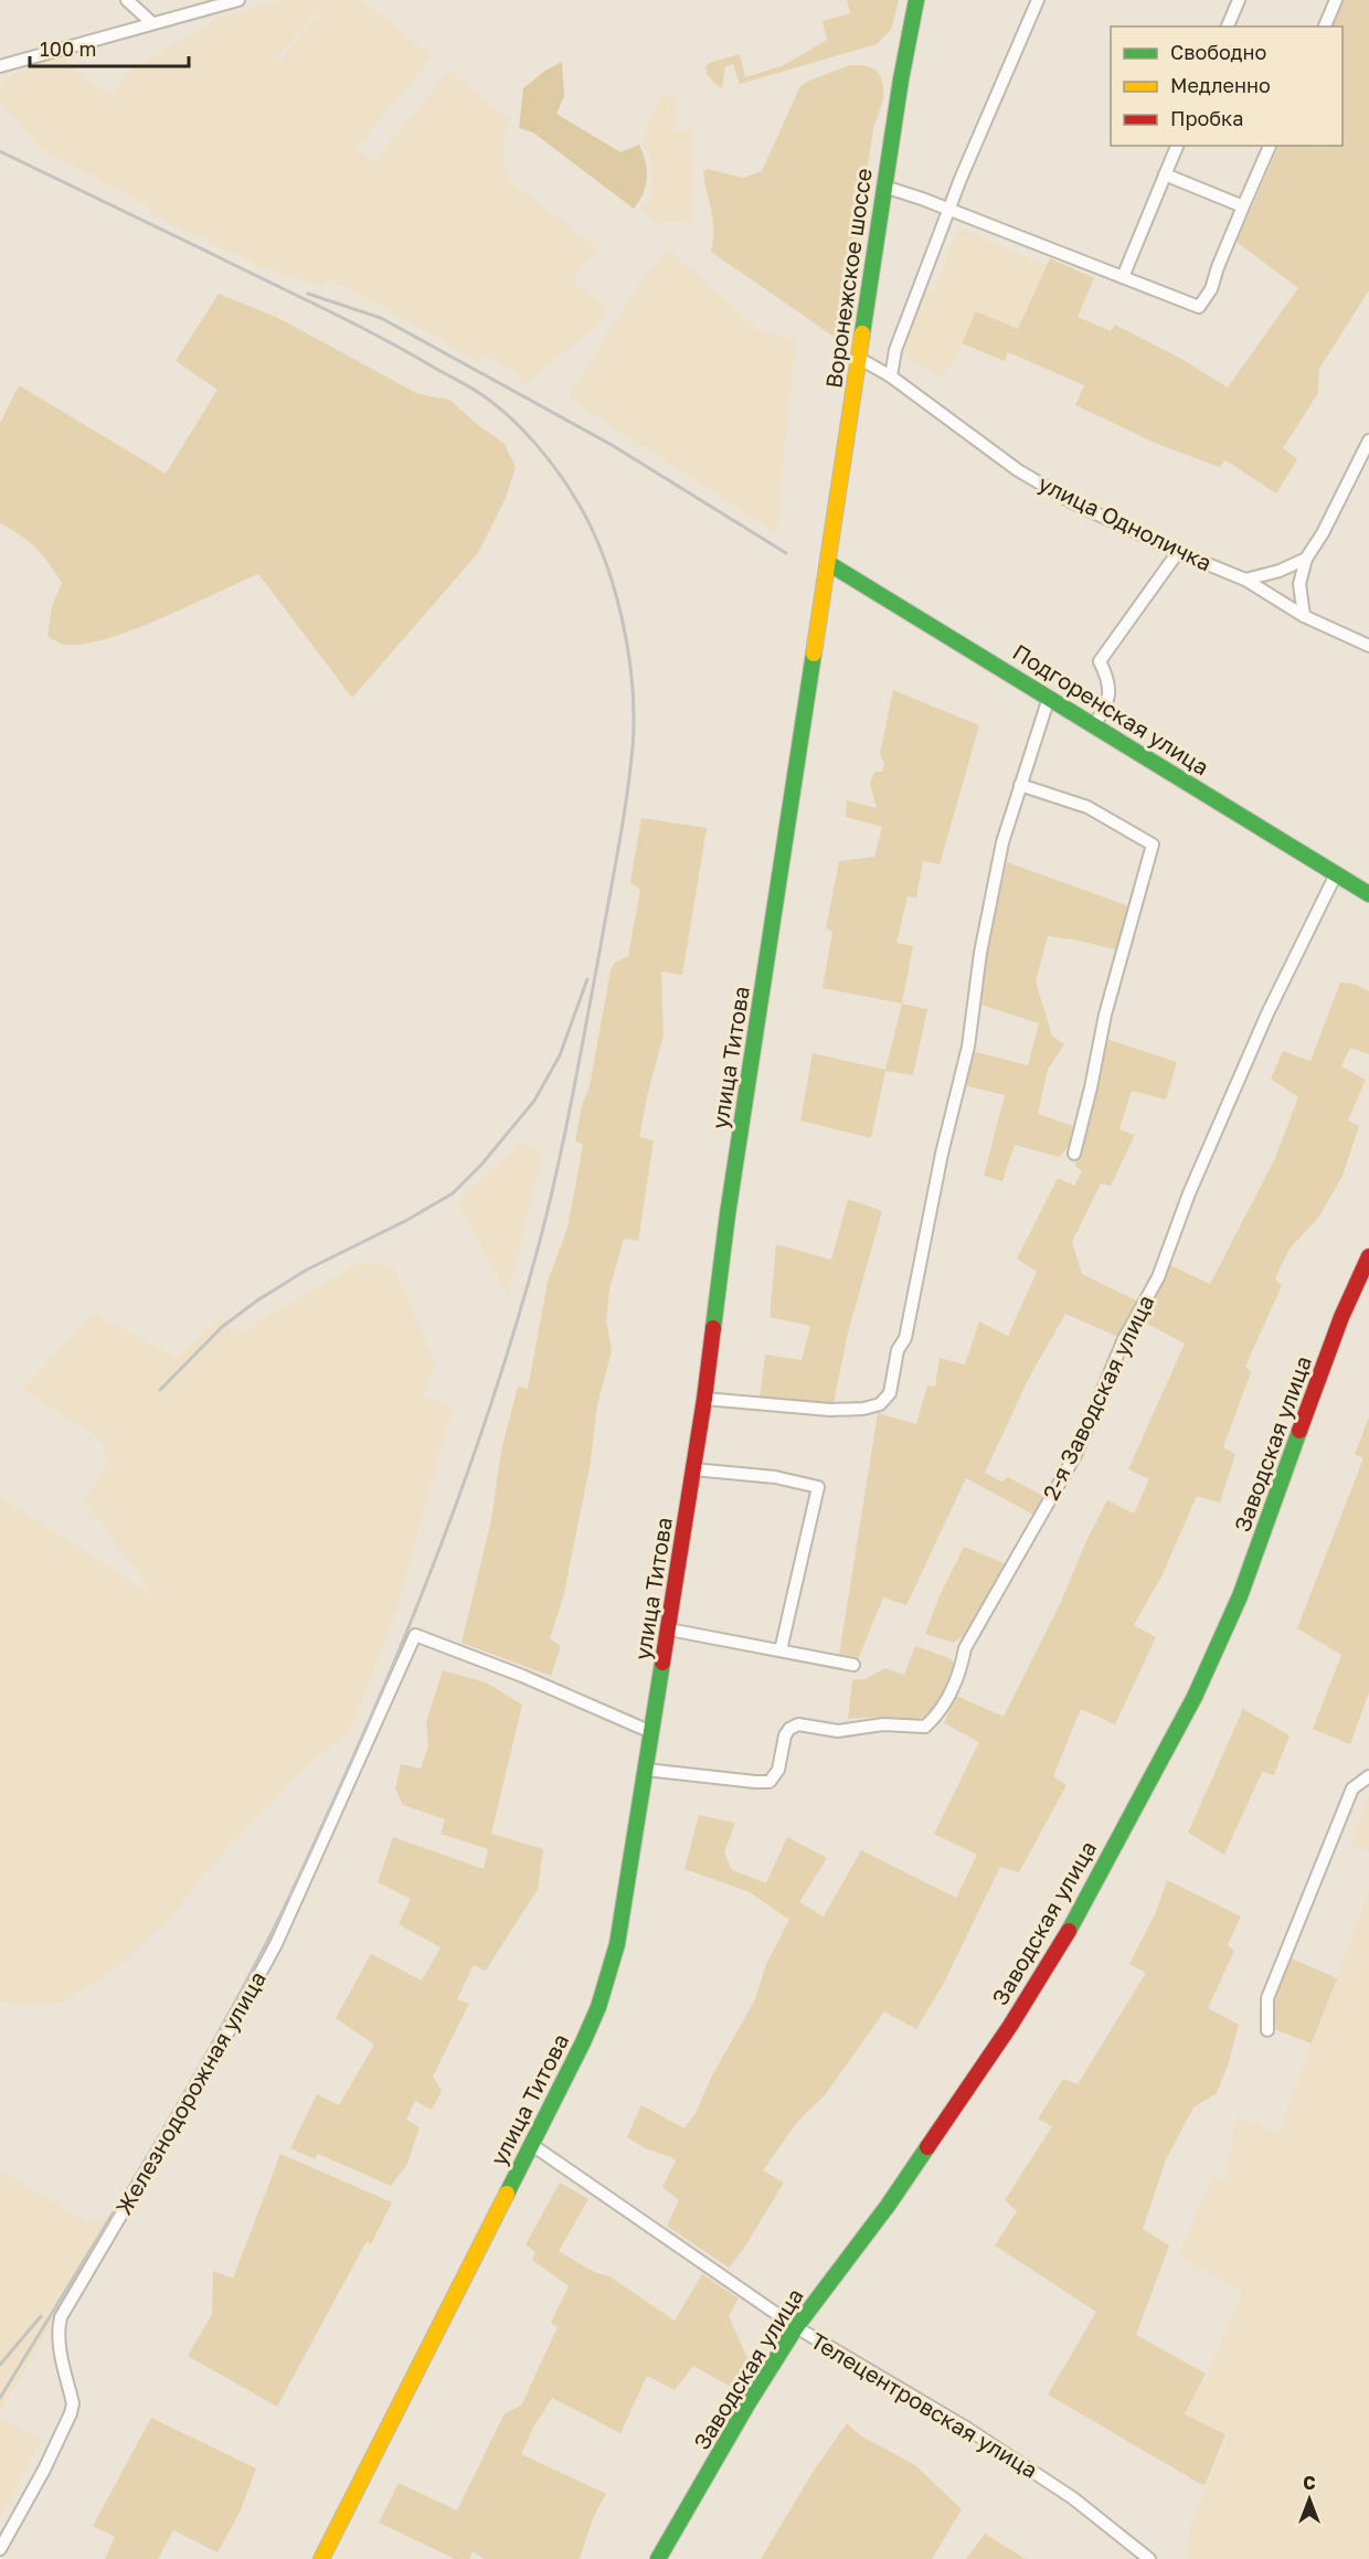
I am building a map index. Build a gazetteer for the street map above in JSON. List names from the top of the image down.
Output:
{
  "streets": {
    "main road": [
      "Воронежское шоссе",
      "Подгоренская улица",
      "улица Титова",
      "Заводская улица"
    ],
    "street": [
      "улица Одноличка",
      "2-я Заводская улица",
      "Железнодорожная улица",
      "Телецентровская улица"
    ]
  },
  "crossings": [
    ["Воронежское шоссе", "улица Одноличка"],
    ["Воронежское шоссе", "Подгоренская улица"],
    ["Воронежское шоссе", "улица Титова"],
    ["Подгоренская улица", "улица Титова"],
    ["Подгоренская улица", "2-я Заводская улица"],
    ["улица Титова", "2-я Заводская улица"],
    ["улица Титова", "Железнодорожная улица"],
    ["улица Титова", "Телецентровская улица"],
    ["Заводская улица", "Телецентровская улица"]
  ],
  "legend": ["Свободно", "Медленно", "Пробка"],
  "scale_bar": "100 m",
  "north": "top"
}
